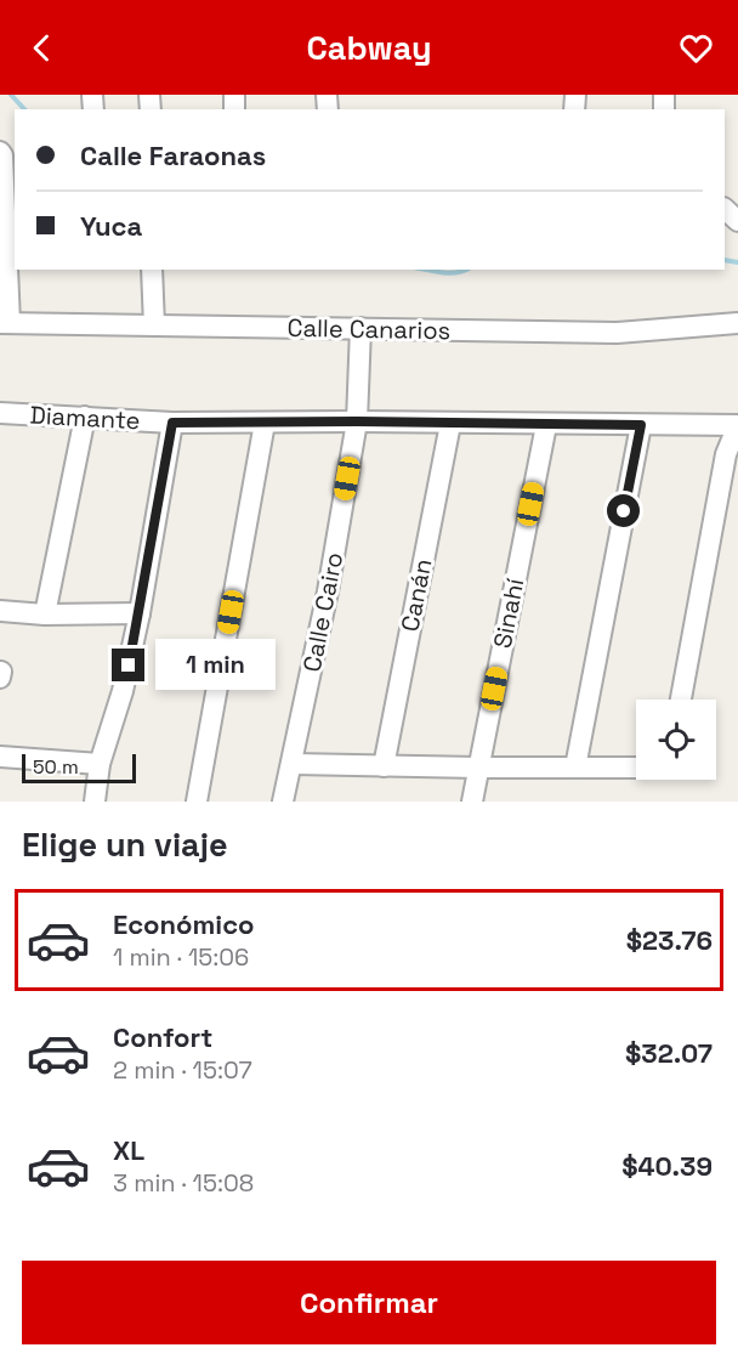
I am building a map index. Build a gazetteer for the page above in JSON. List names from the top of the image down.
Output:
{
  "streets": {
    "street": [
      "Calle Canarios",
      "Diamante",
      "Canán",
      "Calle Cairo",
      "Sinahí"
    ]
  },
  "crossings": [
    ["Calle Canarios", "Calle Cairo"],
    ["Diamante", "Canán"],
    ["Diamante", "Calle Cairo"],
    ["Diamante", "Sinahí"]
  ],
  "scale_bar": "50 m",
  "page": {
    "header": "Cabway",
    "banner": ["Calle Faraonas", "Yuca"],
    "bubble": "1 min",
    "scale": "50 m",
    "heading": "Elige un viaje",
    "list": [
      {
        "name": "Económico",
        "note": "1 min · 15:06",
        "value": "$23.76"
      },
      {
        "name": "Confort",
        "note": "2 min · 15:07",
        "value": "$32.07"
      },
      {
        "name": "XL",
        "note": "3 min · 15:08",
        "value": "$40.39"
      }
    ],
    "buttons": "Confirmar"
  }
}
